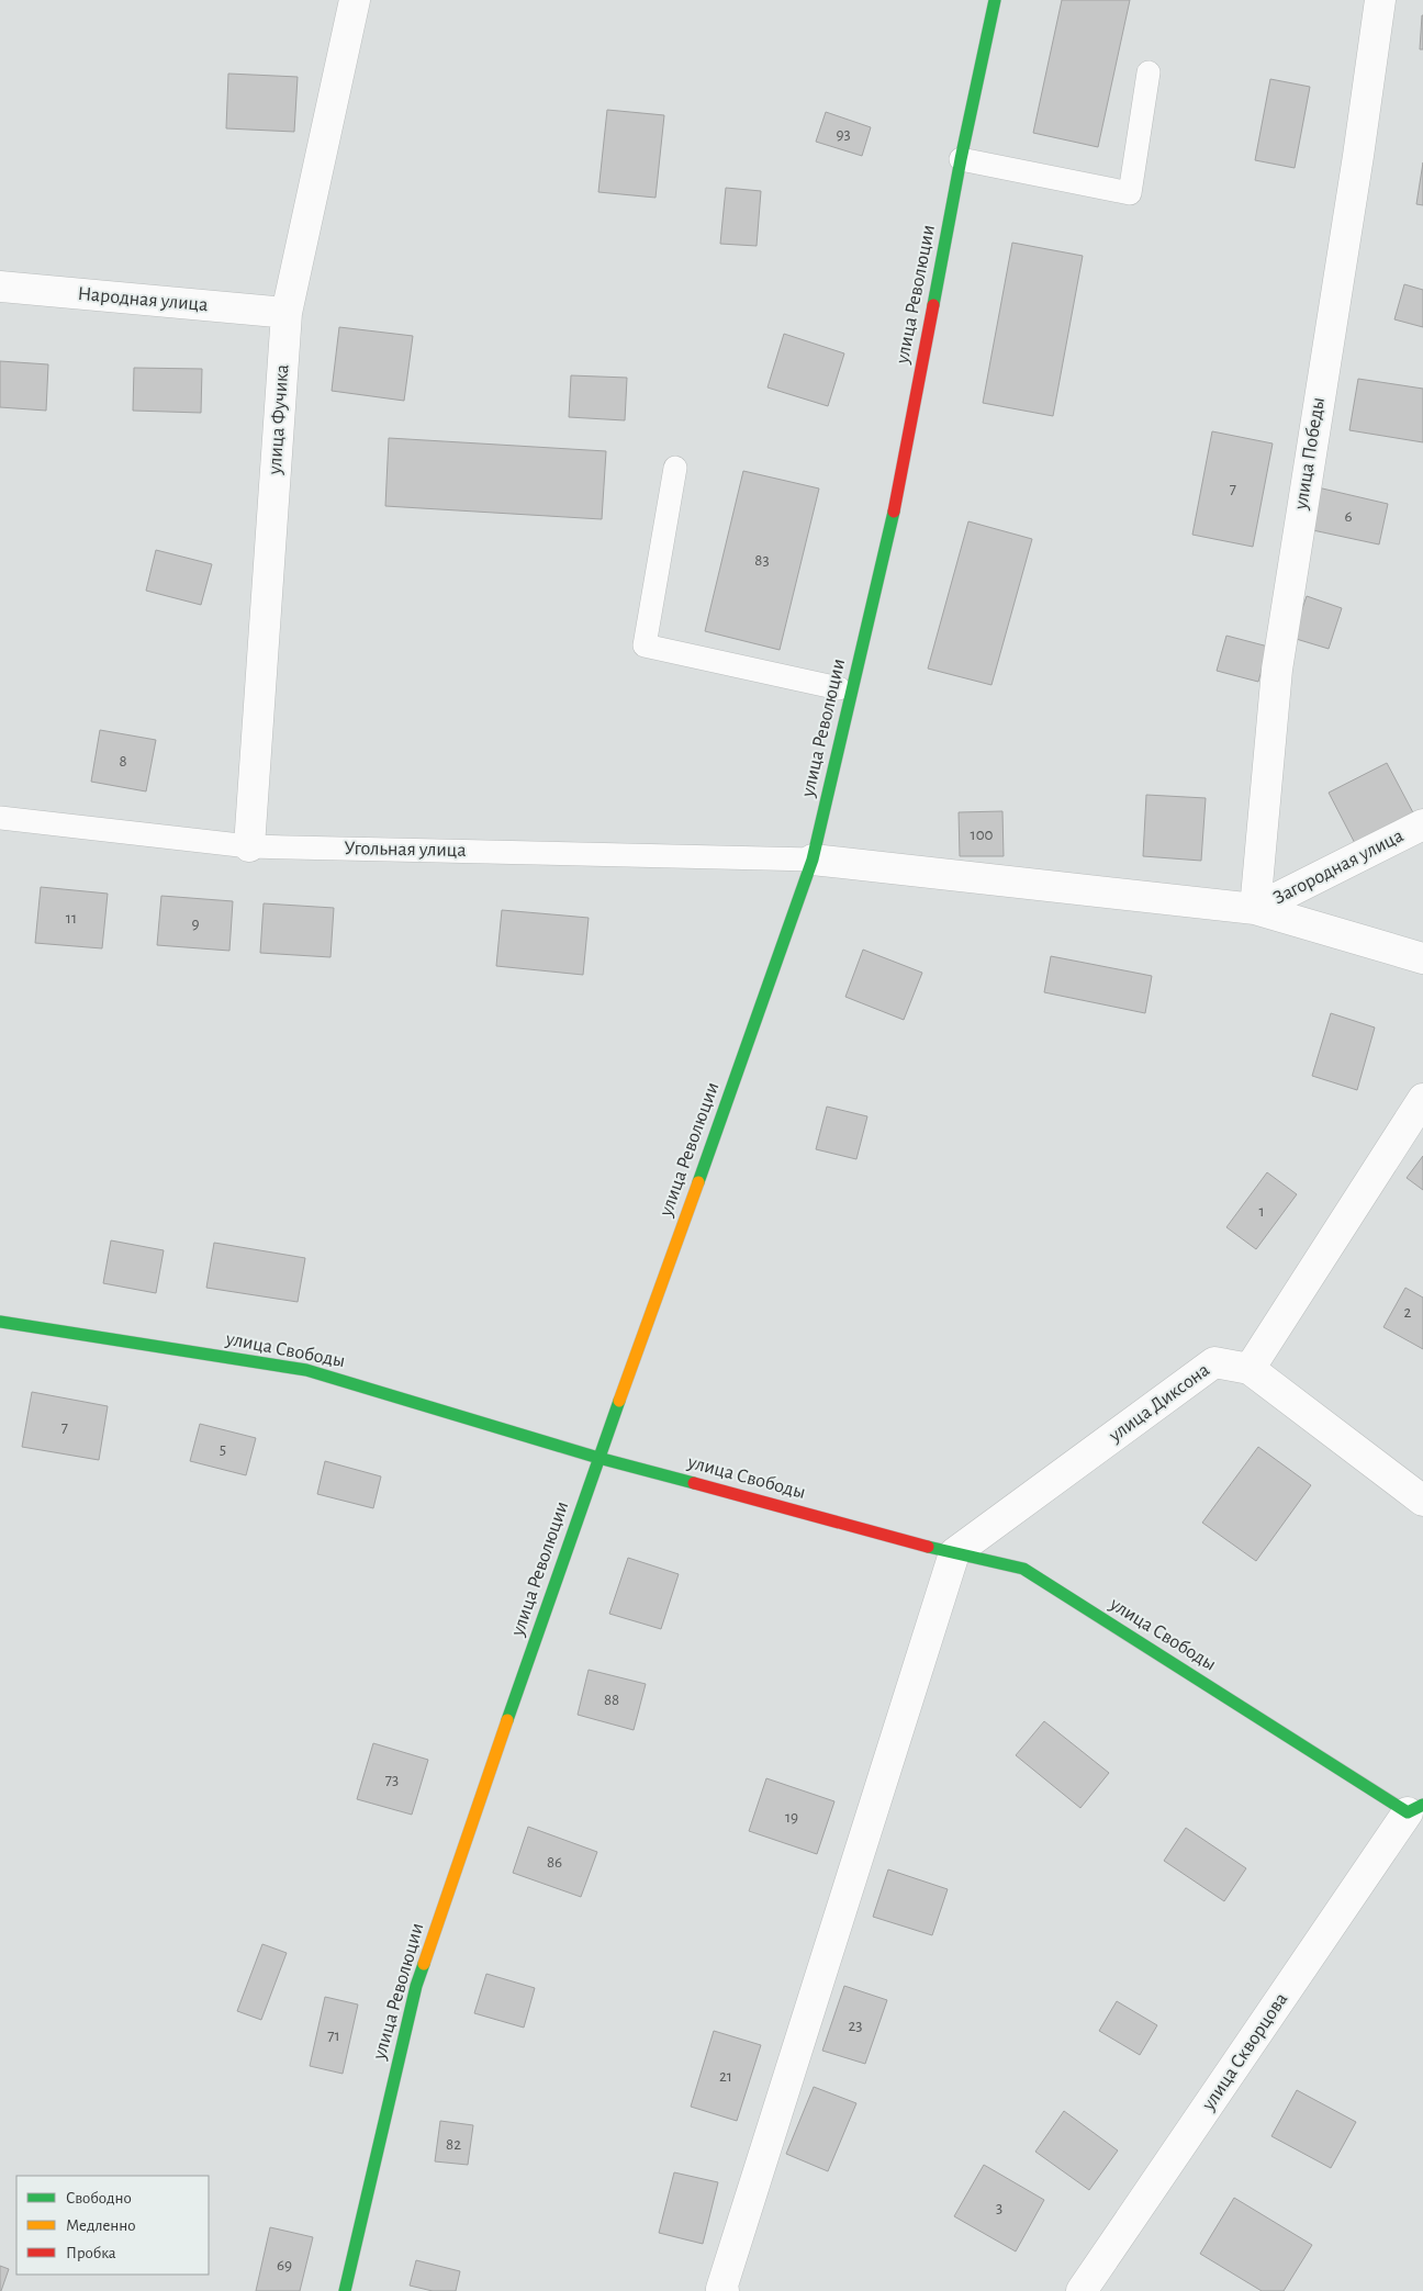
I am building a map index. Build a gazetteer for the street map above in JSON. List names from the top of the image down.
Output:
{
  "streets": {
    "street": [
      "улица Революции",
      "Народная улица",
      "улица Фучика",
      "улица Победы",
      "Загородная улица",
      "улица Свободы",
      "улица Диксона",
      "улица Скворцова"
    ],
    "lane": ["Угольная улица"]
  },
  "crossings": [
    ["улица Революции", "Угольная улица"],
    ["улица Революции", "улица Свободы"],
    ["Народная улица", "улица Фучика"],
    ["улица Фучика", "Угольная улица"],
    ["улица Победы", "Загородная улица"],
    ["улица Свободы", "улица Диксона"],
    ["улица Свободы", "улица Скворцова"]
  ],
  "house_numbers": [
    "93",
    "7",
    "6",
    "83",
    "8",
    "100",
    "11",
    "9",
    "1",
    "2",
    "7",
    "5",
    "88",
    "73",
    "19",
    "86",
    "23",
    "71",
    "21",
    "82",
    "3",
    "69"
  ],
  "legend": ["Свободно", "Медленно", "Пробка"]
}
